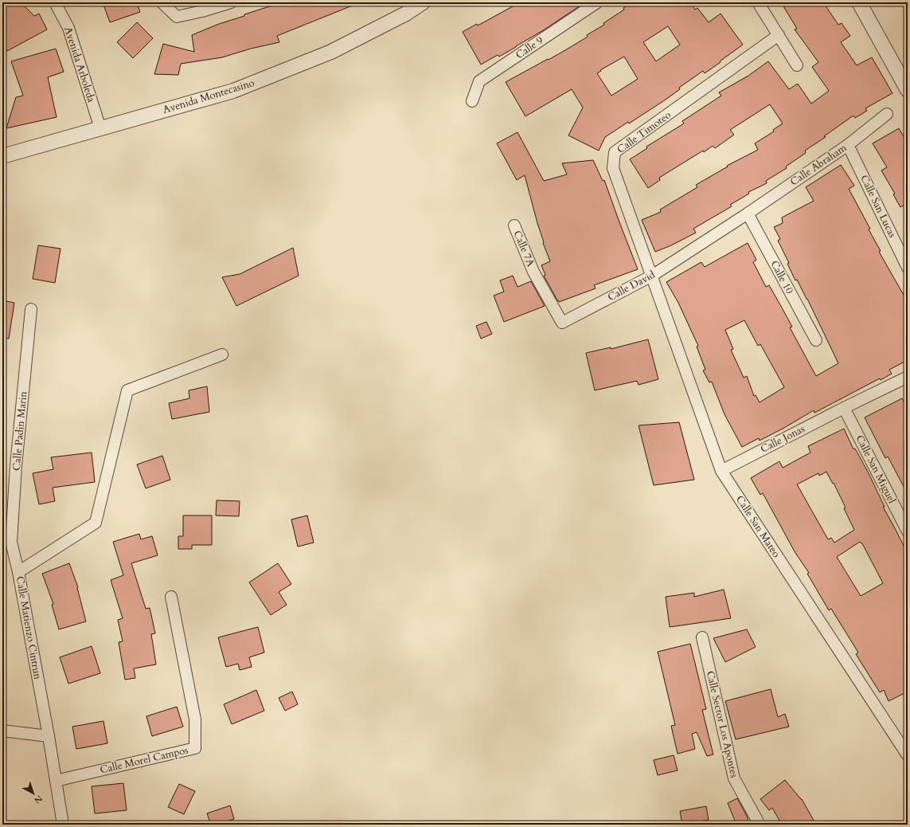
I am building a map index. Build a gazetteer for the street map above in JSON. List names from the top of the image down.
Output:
{
  "streets": {
    "street": [
      "Calle 9",
      "Avenida Arboleda",
      "Avenida Montecasino",
      "Calle Timoteo",
      "Calle Abraham",
      "Calle San Lucas",
      "Calle 7A",
      "Calle 10",
      "Calle David",
      "Calle Padin Marin",
      "Calle Jonas",
      "Calle San Miguel",
      "Calle San Mateo",
      "Calle Matienzo Cintrun",
      "Calle Sector Los Apontes",
      "Calle Morel Campos"
    ]
  },
  "crossings": [
    ["Avenida Arboleda", "Avenida Montecasino"],
    ["Calle Timoteo", "Calle David"],
    ["Calle Timoteo", "Calle San Mateo"],
    ["Calle Abraham", "Calle San Lucas"],
    ["Calle Abraham", "Calle 10"],
    ["Calle Abraham", "Calle David"],
    ["Calle 7A", "Calle David"],
    ["Calle 10", "Calle David"],
    ["Calle David", "Calle San Mateo"],
    ["Calle Padin Marin", "Calle Matienzo Cintrun"],
    ["Calle Jonas", "Calle San Miguel"],
    ["Calle Jonas", "Calle San Mateo"],
    ["Calle Matienzo Cintrun", "Calle Morel Campos"]
  ],
  "north": "bottom right"
}
